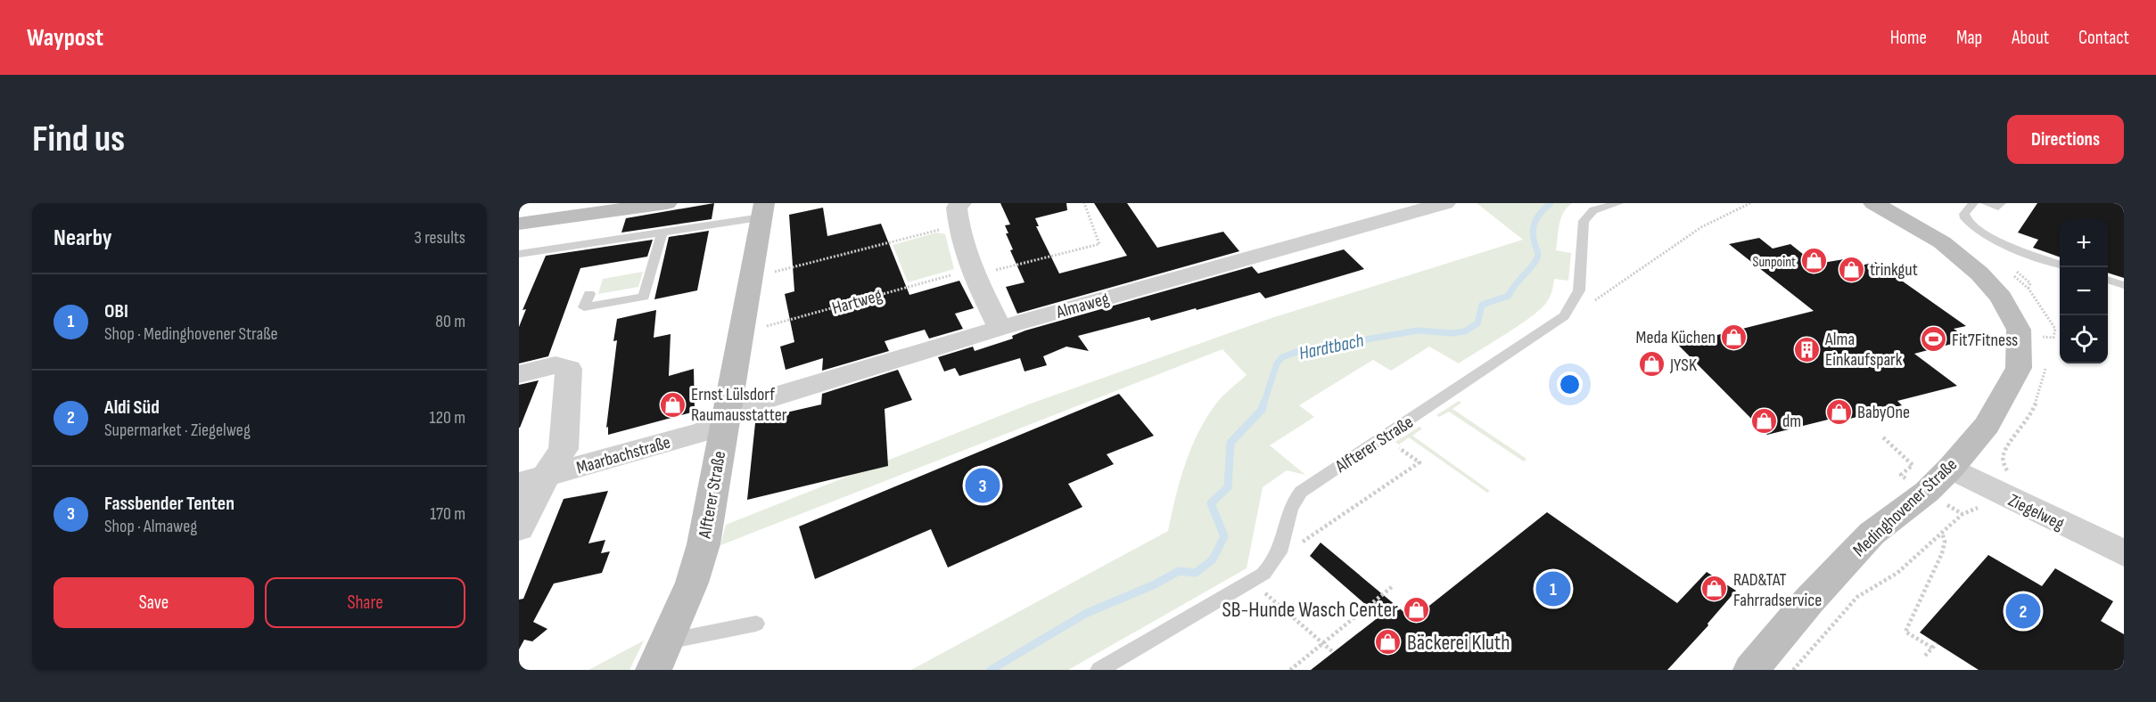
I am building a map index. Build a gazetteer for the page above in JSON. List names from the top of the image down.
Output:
{
  "streets": {
    "main road": ["Alfterer Straße", "Medinghovener Straße"],
    "street": ["Almaweg", "Maarbachstraße", "Ziegelweg"],
    "path": ["Hartweg"]
  },
  "crossings": [
    ["Hartweg", "Alfterer Straße"],
    ["Almaweg", "Alfterer Straße"],
    ["Almaweg", "Maarbachstraße"],
    ["Alfterer Straße", "Maarbachstraße"],
    ["Medinghovener Straße", "Ziegelweg"]
  ],
  "water": ["Hardtbach"],
  "places": {
    "shop": [
      "Sunpoint",
      "trinkgut",
      "Meda Küchen",
      "JYSK",
      "Ernst Lülsdorf Raumausstatter",
      "BabyOne",
      "dm",
      "RAD&TAT Fahrradservice",
      "SB-Hunde Wasch Center",
      "Bäckerei Kluth"
    ],
    "sports": ["Fit7Fitness"],
    "building": ["Alma Einkaufspark"]
  },
  "page": {
    "header": "Waypost",
    "nav": [
      "Home",
      "Map",
      "About",
      "Contact"
    ],
    "buttons": [
      "Directions",
      ["Save", "Share"]
    ],
    "title": "Find us",
    "heading": ["Nearby", "3 results"],
    "map_buttons": ["+", "−"],
    "list": [
      {
        "mark": "1",
        "name": "OBI",
        "note": "Shop · Medinghovener Straße",
        "value": "80 m"
      },
      {
        "mark": "2",
        "name": "Aldi Süd",
        "note": "Supermarket · Ziegelweg",
        "value": "120 m"
      },
      {
        "mark": "3",
        "name": "Fassbender Tenten",
        "note": "Shop · Almaweg",
        "value": "170 m"
      }
    ],
    "pins": ["3", "1", "2"]
  }
}
